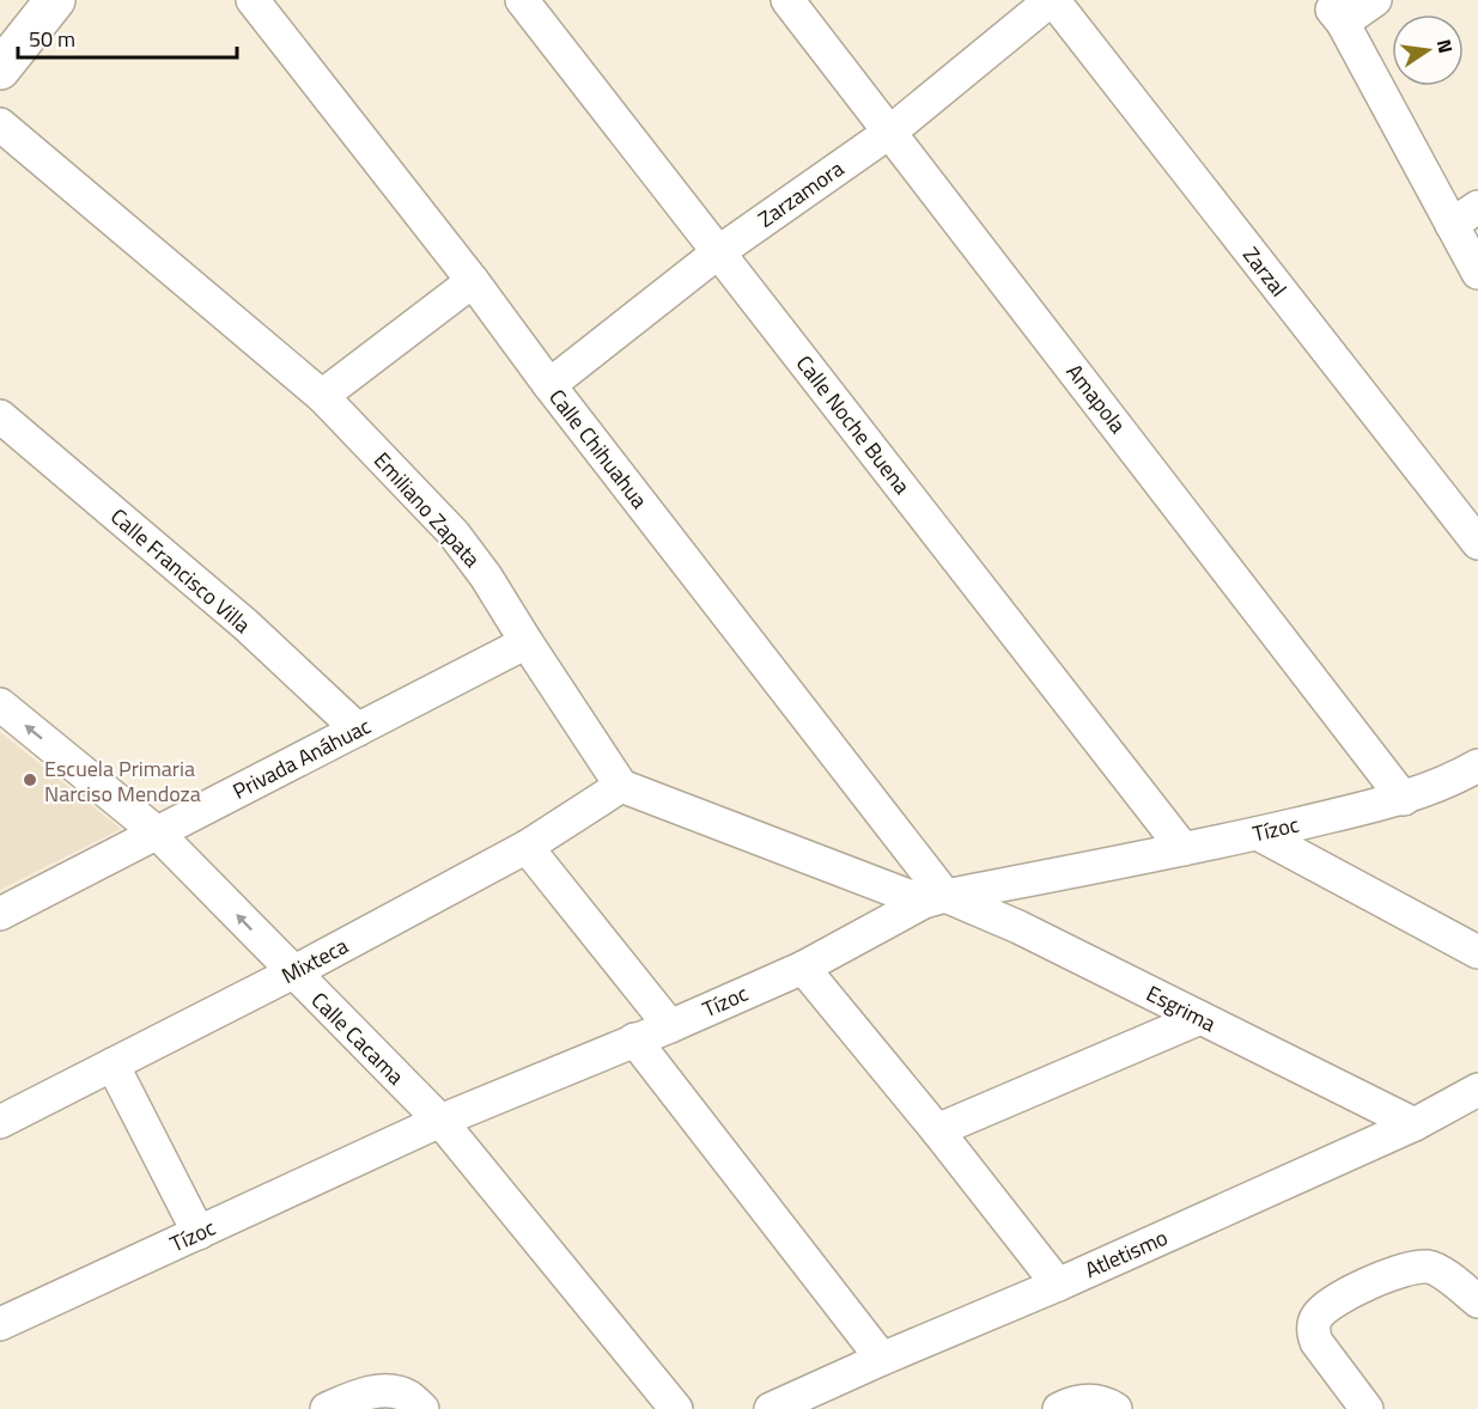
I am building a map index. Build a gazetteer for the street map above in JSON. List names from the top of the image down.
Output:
{
  "streets": {
    "street": [
      "Zarzamora",
      "Zarzal",
      "Amapola",
      "Calle Noche Buena",
      "Calle Chihuahua",
      "Emiliano Zapata",
      "Calle Francisco Villa",
      "Privada Anáhuac",
      "Tízoc",
      "Mixteca",
      "Esgrima",
      "Calle Cacama",
      "Atletismo"
    ]
  },
  "crossings": [
    ["Zarzamora", "Zarzal"],
    ["Zarzamora", "Amapola"],
    ["Zarzamora", "Calle Noche Buena"],
    ["Zarzamora", "Calle Chihuahua"],
    ["Amapola", "Tízoc"],
    ["Calle Noche Buena", "Tízoc"],
    ["Calle Chihuahua", "Tízoc"],
    ["Calle Chihuahua", "Esgrima"],
    ["Emiliano Zapata", "Privada Anáhuac"],
    ["Emiliano Zapata", "Mixteca"],
    ["Calle Francisco Villa", "Privada Anáhuac"],
    ["Privada Anáhuac", "Calle Cacama"],
    ["Tízoc", "Esgrima"],
    ["Tízoc", "Calle Cacama"],
    ["Mixteca", "Calle Cacama"],
    ["Esgrima", "Atletismo"]
  ],
  "one_way": ["Calle Cacama"],
  "places": ["Escuela Primaria Narciso Mendoza"],
  "scale_bar": "50 m",
  "north": "right"
}
